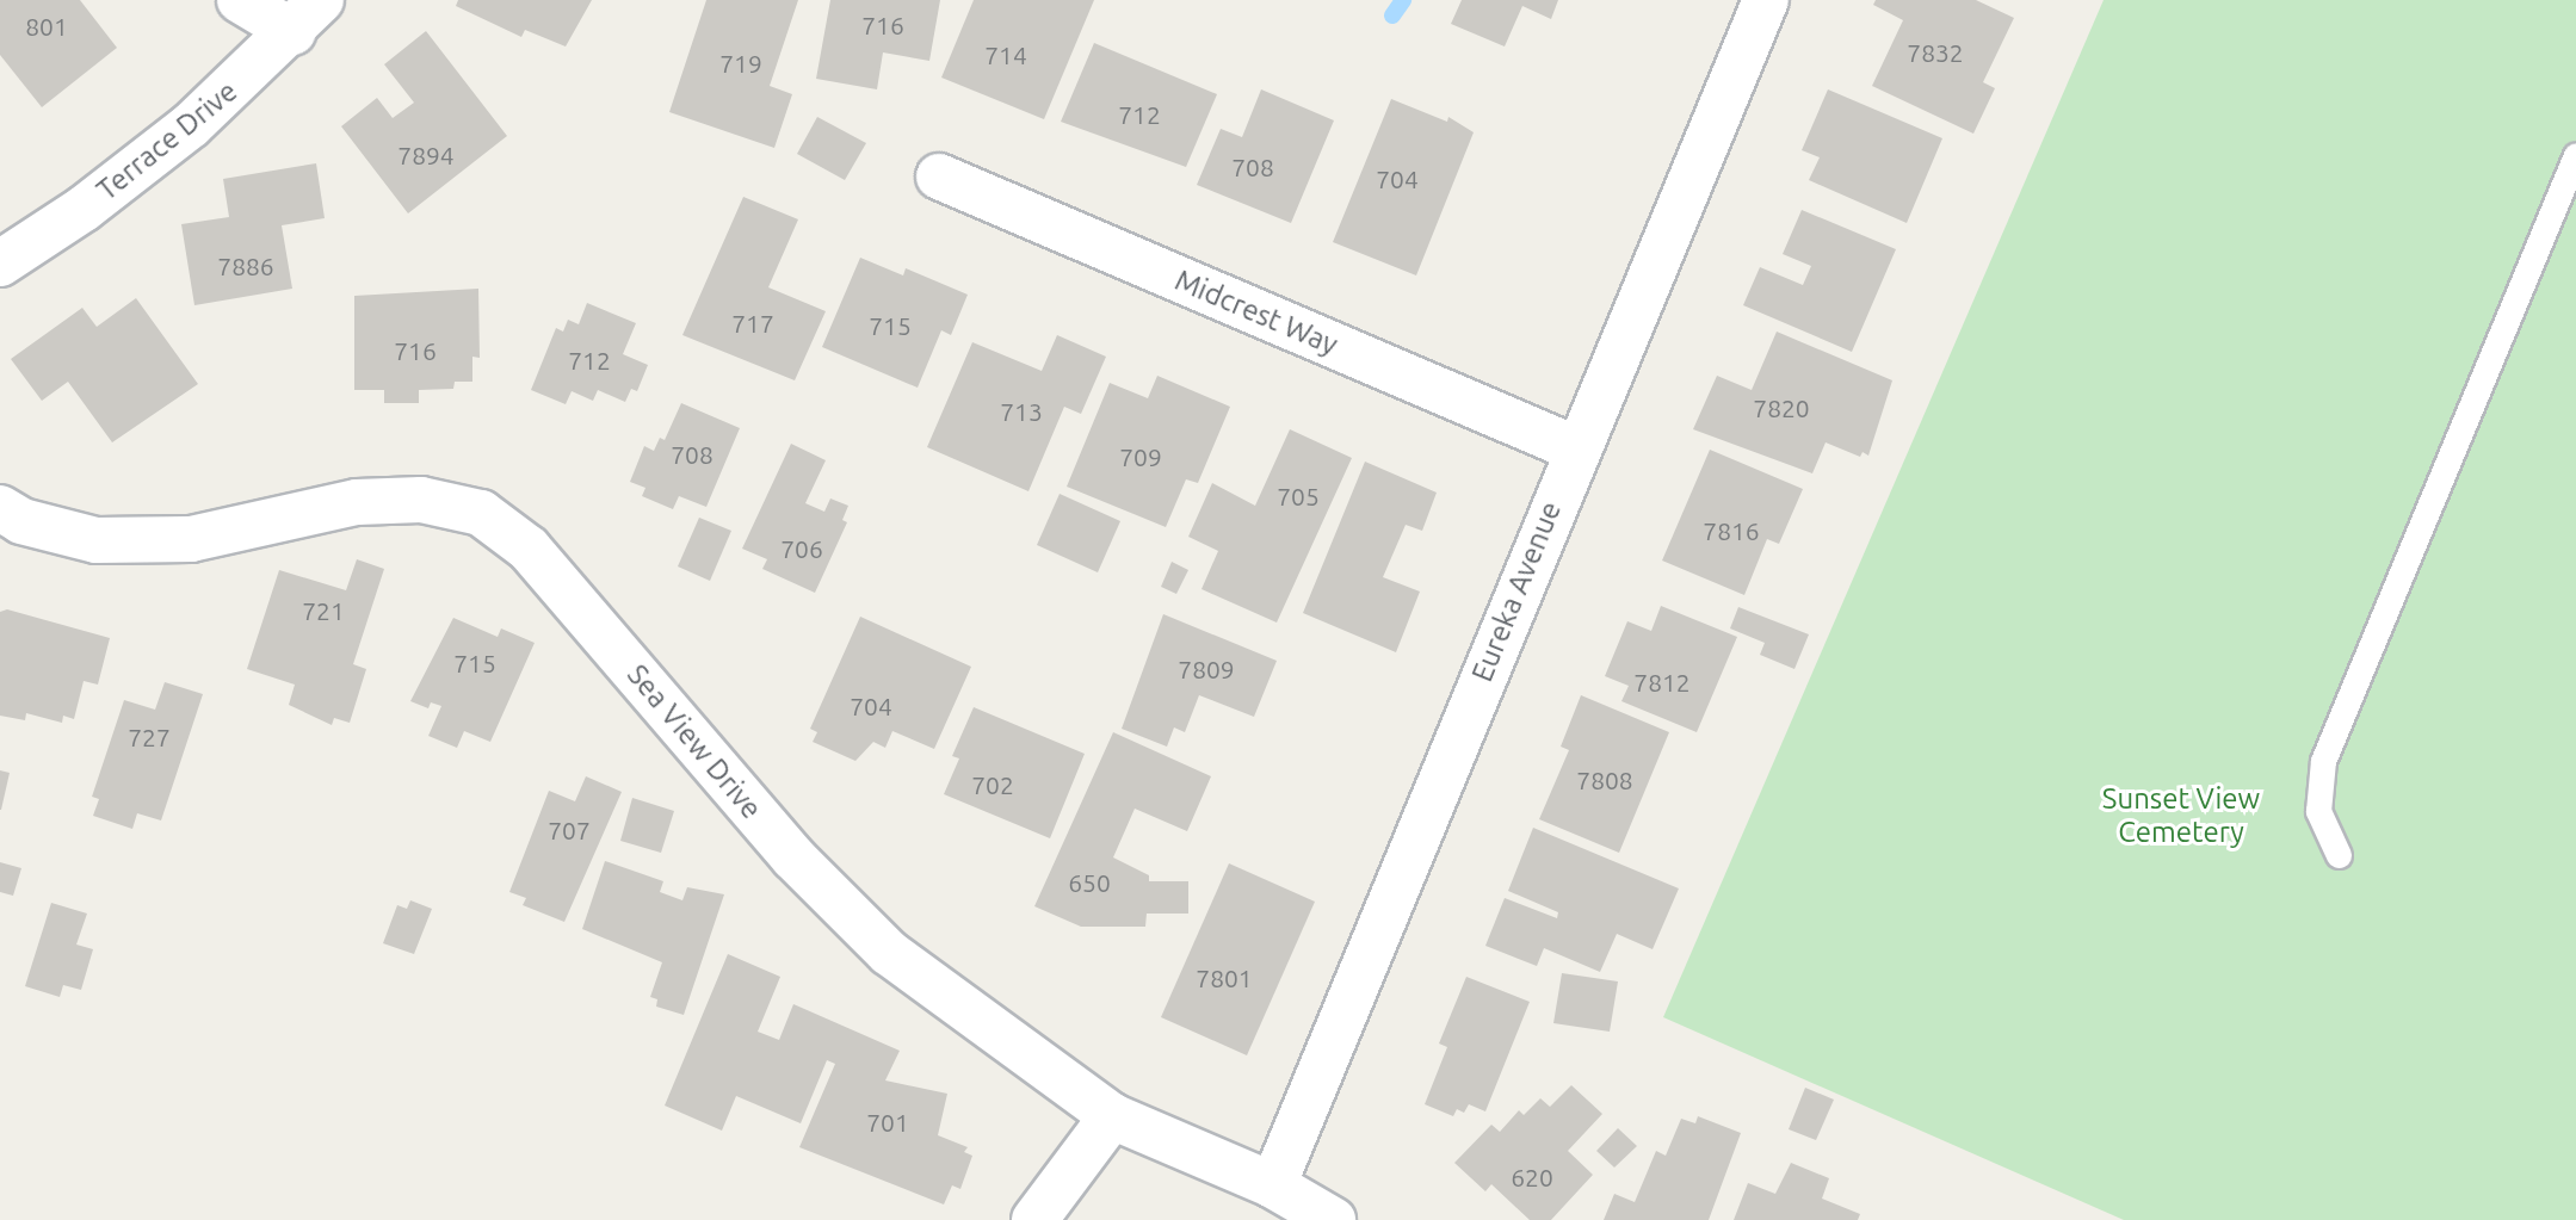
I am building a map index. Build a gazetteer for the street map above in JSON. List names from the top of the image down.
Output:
{
  "streets": {
    "street": [
      "Terrace Drive",
      "Midcrest Way",
      "Eureka Avenue",
      "Sea View Drive"
    ]
  },
  "crossings": [
    ["Midcrest Way", "Eureka Avenue"],
    ["Eureka Avenue", "Sea View Drive"]
  ],
  "parks": ["Sunset View Cemetery"],
  "house_numbers": [
    "716",
    "801",
    "7832",
    "714",
    "719",
    "712",
    "7894",
    "708",
    "704",
    "7886",
    "717",
    "715",
    "716",
    "712",
    "7820",
    "713",
    "708",
    "709",
    "705",
    "7816",
    "706",
    "721",
    "715",
    "7809",
    "7812",
    "704",
    "727",
    "7808",
    "702",
    "707",
    "650",
    "7801",
    "701",
    "620"
  ]
}
